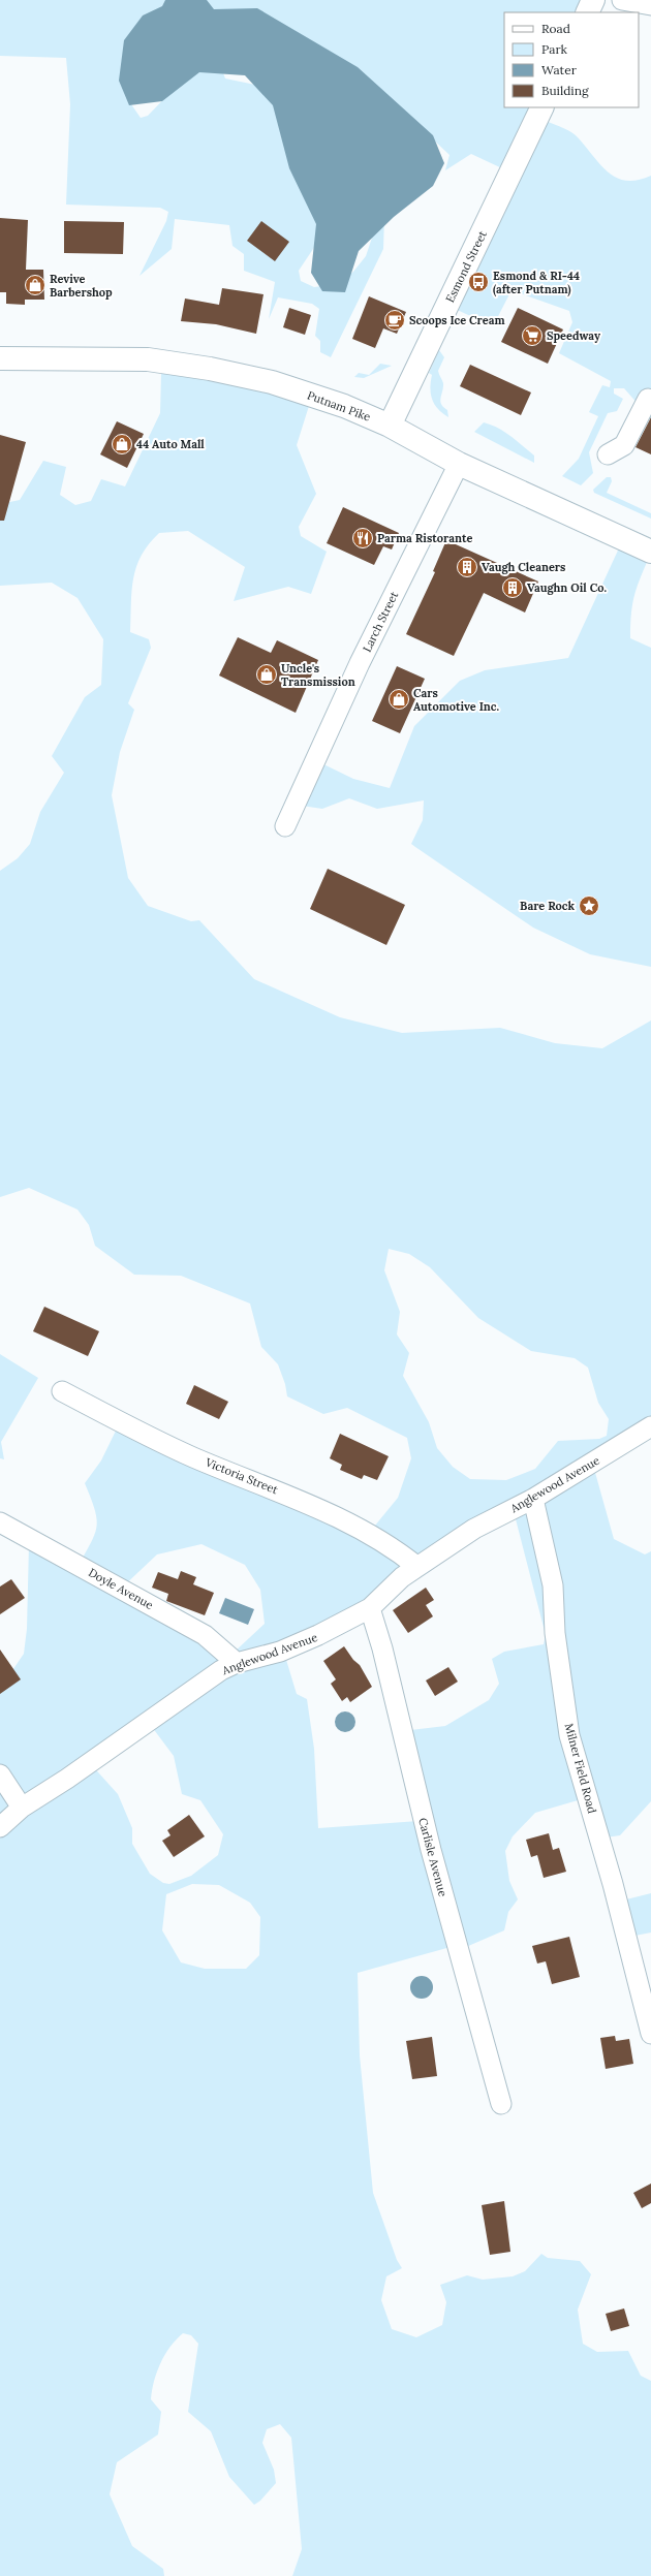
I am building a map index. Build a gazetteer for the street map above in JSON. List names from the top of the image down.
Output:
{
  "streets": {
    "main road": ["Esmond Street", "Putnam Pike"],
    "street": [
      "Larch Street",
      "Victoria Street",
      "Anglewood Avenue",
      "Doyle Avenue",
      "Milner Field Road",
      "Carlisle Avenue"
    ]
  },
  "crossings": [
    ["Esmond Street", "Putnam Pike"],
    ["Putnam Pike", "Larch Street"],
    ["Victoria Street", "Anglewood Avenue"],
    ["Anglewood Avenue", "Doyle Avenue"],
    ["Anglewood Avenue", "Milner Field Road"],
    ["Anglewood Avenue", "Carlisle Avenue"]
  ],
  "places": {
    "bus stop": ["Esmond & RI-44 (after Putnam)"],
    "shop": [
      "Revive Barbershop",
      "44 Auto Mall",
      "Uncle's Transmission",
      "Cars Automotive Inc."
    ],
    "cafe": ["Scoops Ice Cream"],
    "supermarket": ["Speedway"],
    "restaurant": ["Parma Ristorante"],
    "building": ["Vaugh Cleaners", "Vaughn Oil Co."],
    "place": ["Bare Rock"]
  },
  "legend": [
    "Road",
    "Park",
    "Water",
    "Building"
  ]
}
